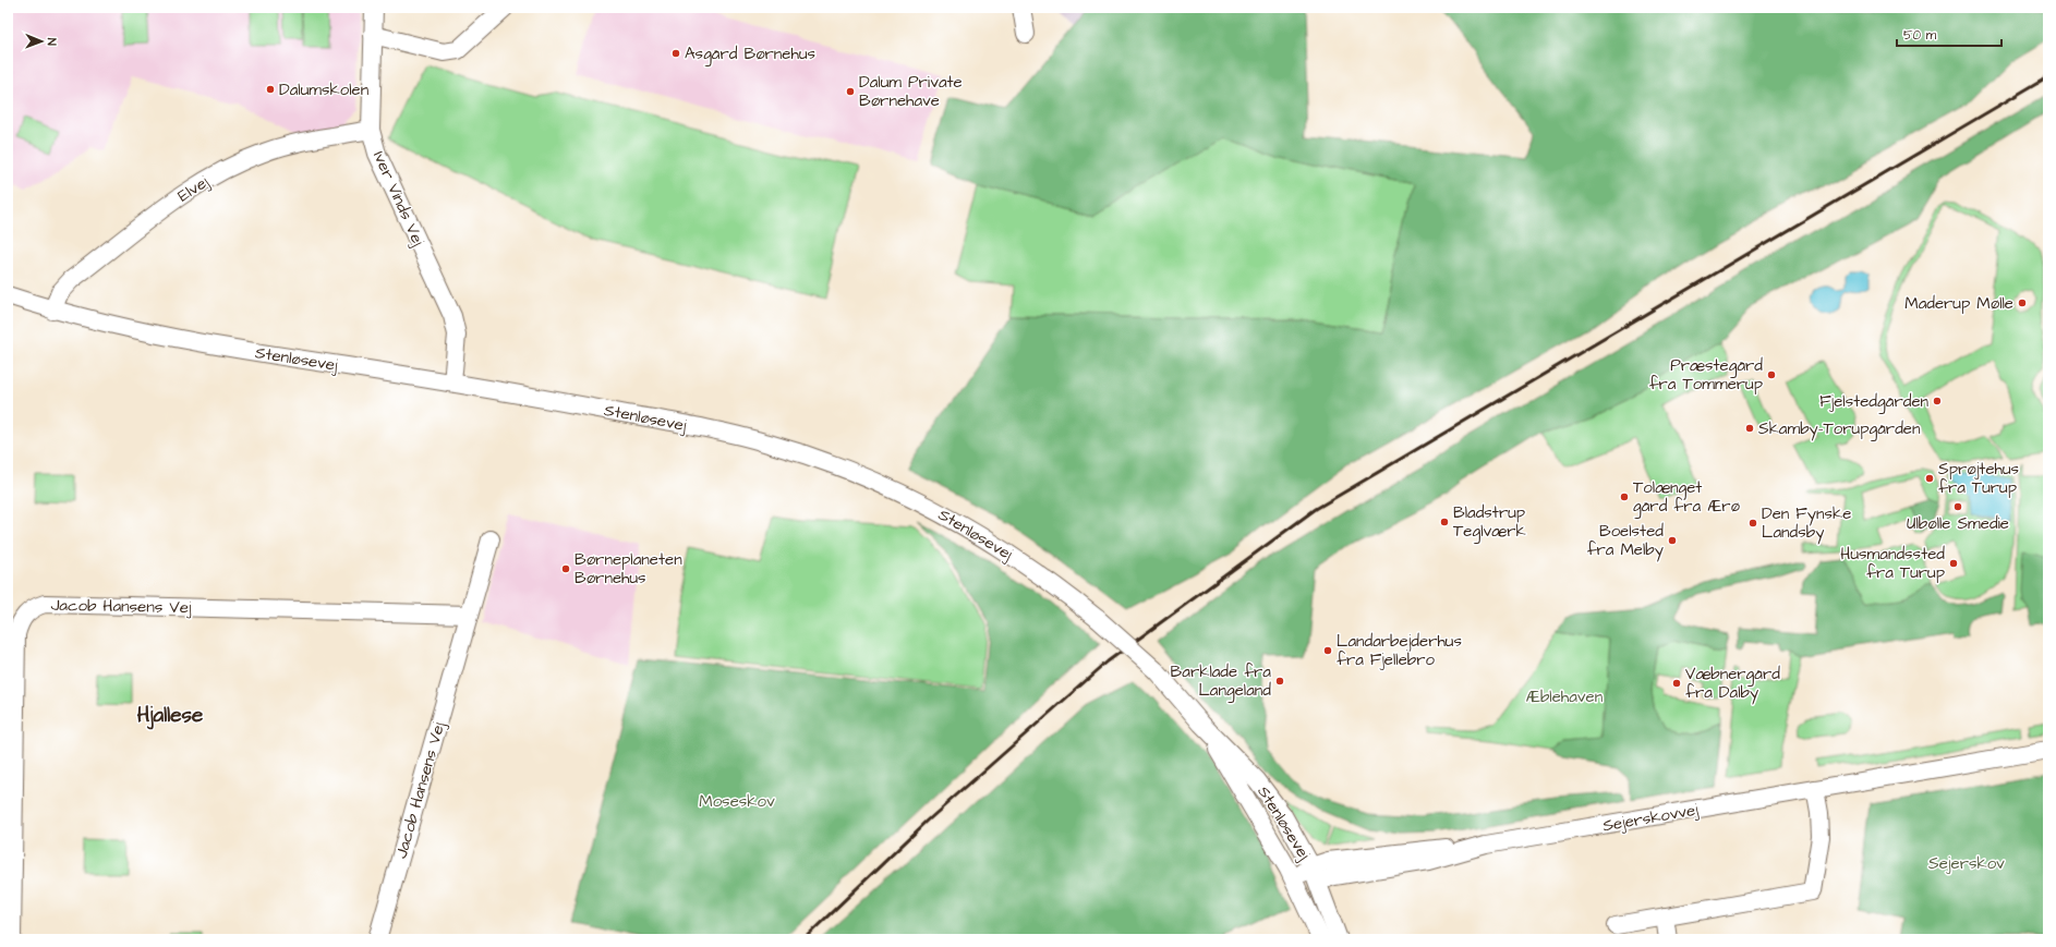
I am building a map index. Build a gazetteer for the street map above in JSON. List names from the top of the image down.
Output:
{
  "streets": {
    "street": [
      "Elvej",
      "Iver Vinds Vej",
      "Stenløsevej",
      "Jacob Hansens Vej",
      "Sejerskovvej"
    ]
  },
  "crossings": [
    ["Elvej", "Iver Vinds Vej"],
    ["Elvej", "Stenløsevej"],
    ["Iver Vinds Vej", "Stenløsevej"]
  ],
  "districts": ["Hjallese"],
  "parks": ["Æblehaven", "Moseskov", "Sejerskov"],
  "places": [
    "Asgård Børnehus",
    "Dalumskolen",
    "Dalum Private Børnehave",
    "Maderup Mølle",
    "Præstegård fra Tommerup",
    "Fjelstedgården",
    "Skamby-Torupgården",
    "Sprøjtehus fra Turup",
    "Tolænget gård fra Ærø",
    "Ulbølle Smedie",
    "Bladstrup Teglværk",
    "Den Fynske Landsby",
    "Boelsted fra Melby",
    "Husmandssted fra Turup",
    "Børneplaneten Børnehus",
    "Landarbejderhus fra Fjellebro",
    "Barklade fra Langeland",
    "Væbnergård fra Dalby"
  ],
  "scale_bar": "50 m",
  "north": "right"
}
